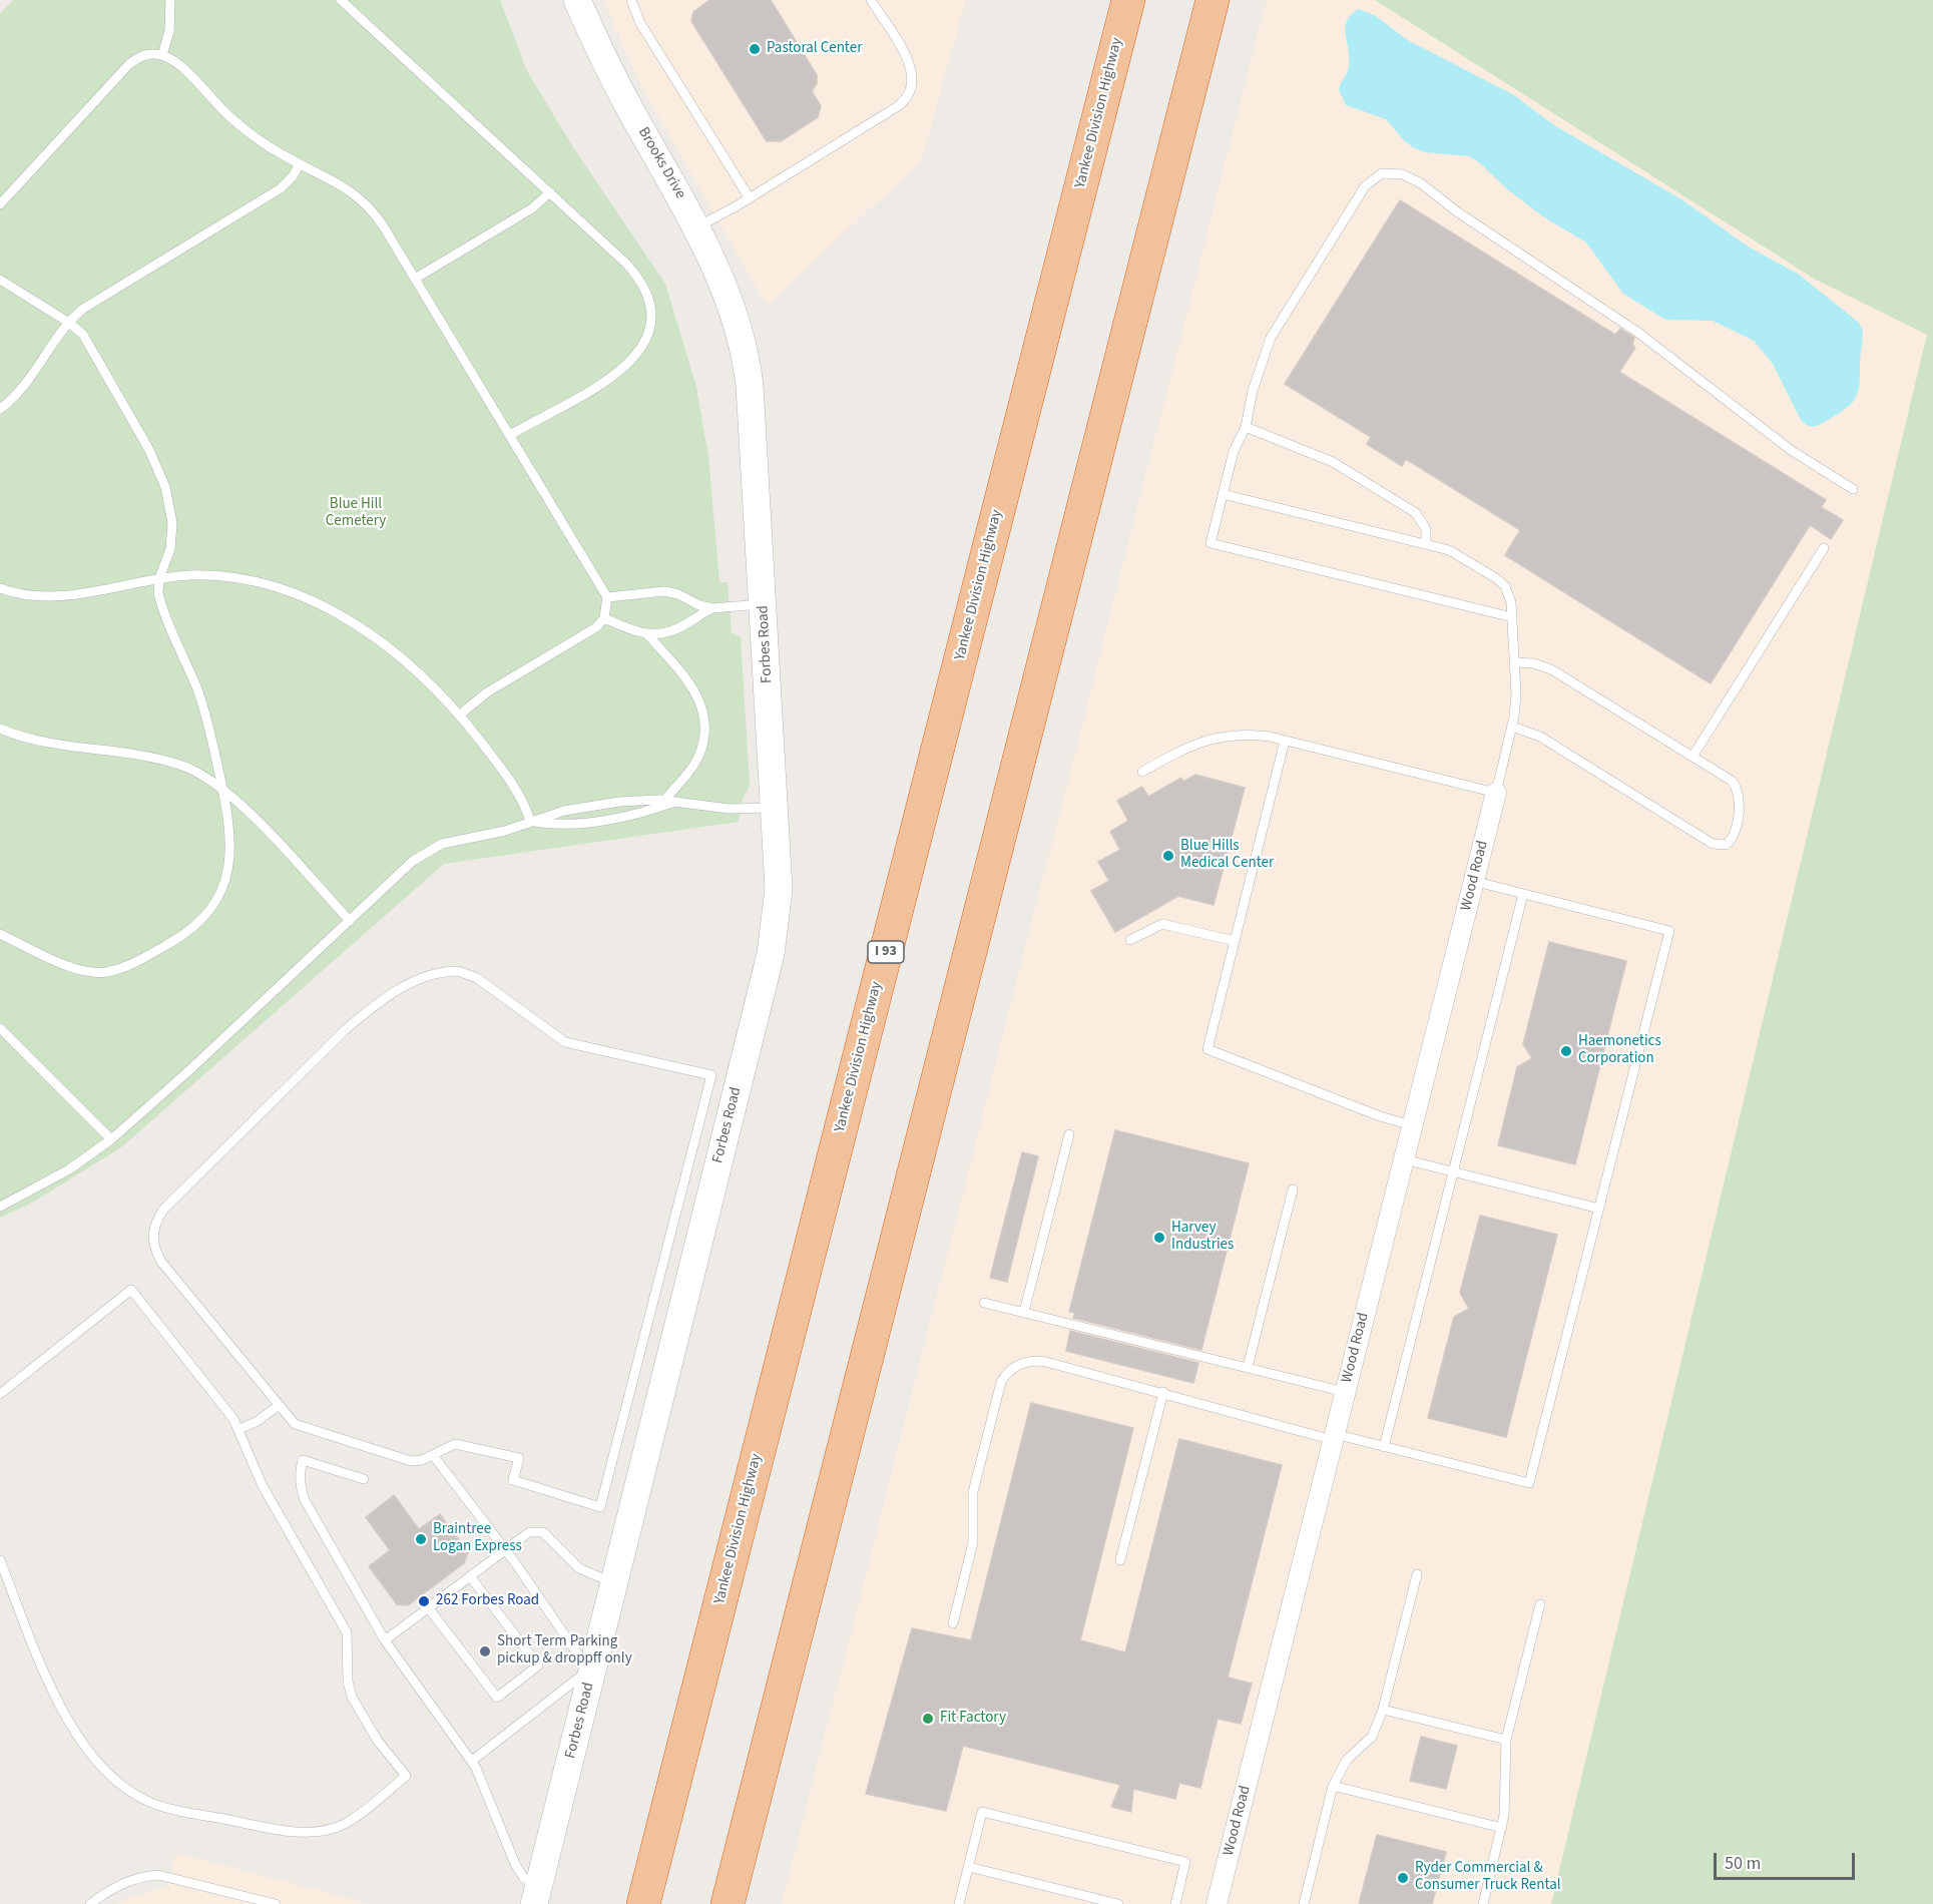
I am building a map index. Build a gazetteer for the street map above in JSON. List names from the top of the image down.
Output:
{
  "streets": {
    "highway": ["Yankee Division Highway", "I 93"],
    "street": ["Brooks Drive", "Forbes Road", "Wood Road"]
  },
  "crossings": [
    ["Brooks Drive", "Forbes Road"]
  ],
  "parks": ["Blue Hill Cemetery"],
  "places": [
    "Pastoral Center",
    "Blue Hills Medical Center",
    "Haemonetics Corporation",
    "Harvey Industries",
    "Braintree Logan Express",
    "262 Forbes Road",
    "Short Term Parking pickup & droppff only",
    "Fit Factory",
    "Ryder Commercial & Consumer Truck Rental"
  ],
  "scale_bar": "50 m"
}
